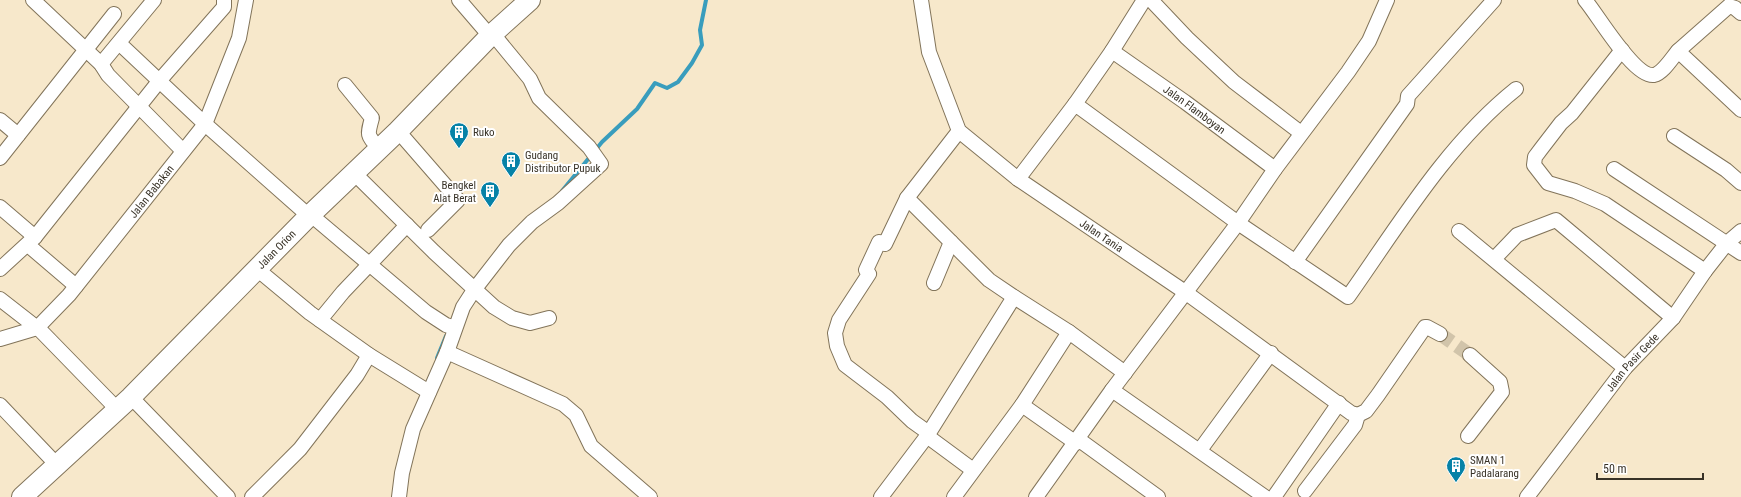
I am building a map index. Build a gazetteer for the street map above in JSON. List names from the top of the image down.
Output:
{
  "streets": {
    "highway": ["Jalan Orion"],
    "street": [
      "Jalan Flamboyan",
      "Jalan Babakan",
      "Jalan Tania",
      "Jalan Pasir Gede"
    ]
  },
  "places": {
    "building": [
      "Ruko",
      "Gudang Distributor Pupuk",
      "Bengkel Alat Berat",
      "SMAN 1 Padalarang"
    ]
  },
  "scale_bar": "50 m"
}
